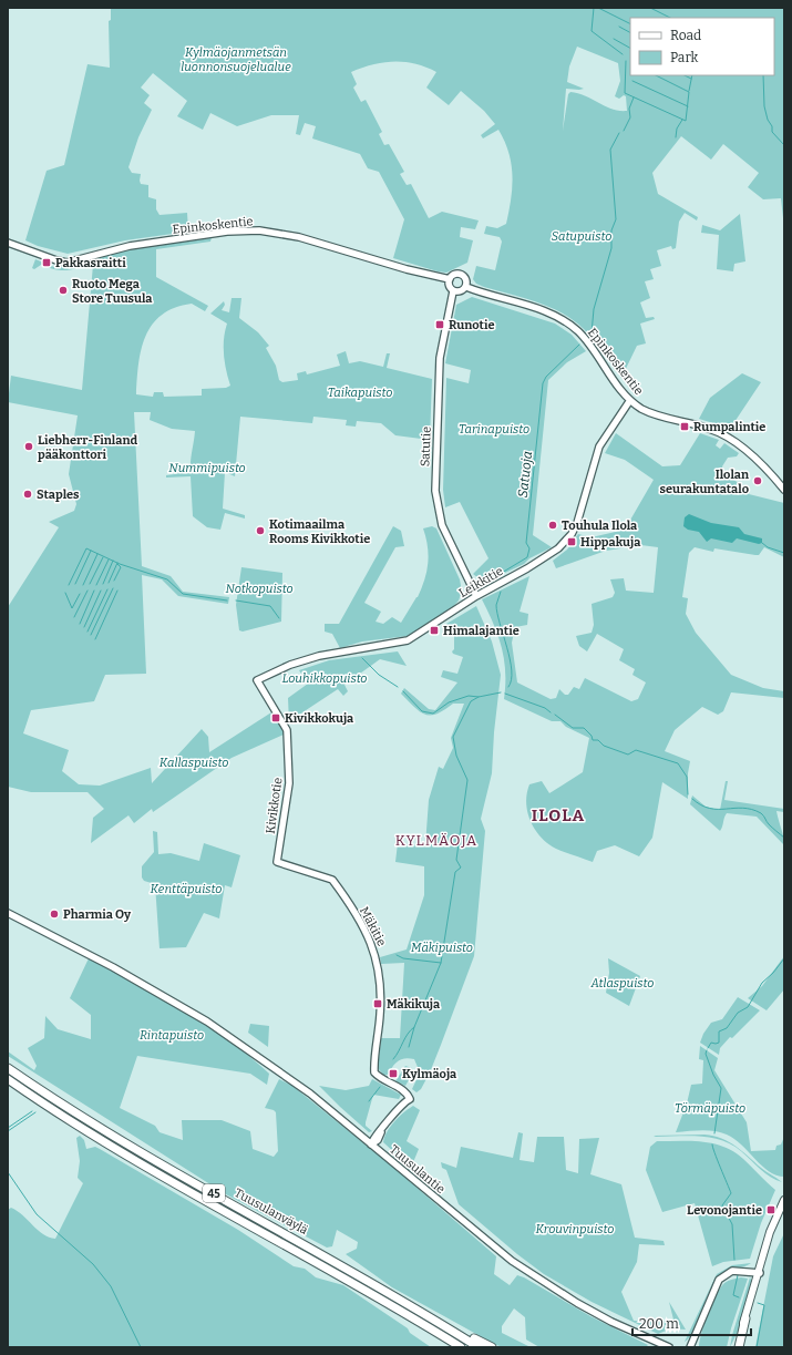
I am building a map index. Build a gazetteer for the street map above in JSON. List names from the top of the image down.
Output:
{
  "streets": {
    "highway": ["45", "Tuusulanväylä"],
    "street": [
      "Epinkoskentie",
      "Satutie",
      "Leikkitie",
      "Kivikkotie",
      "Mäkitie",
      "Tuusulantie"
    ]
  },
  "crossings": [
    ["Epinkoskentie", "Satutie"],
    ["Epinkoskentie", "Leikkitie"],
    ["Satutie", "Leikkitie"],
    ["Leikkitie", "Kivikkotie"],
    ["Kivikkotie", "Mäkitie"],
    ["Mäkitie", "Tuusulantie"]
  ],
  "districts": ["ILOLA", "KYLMÄOJA"],
  "water": ["Satuoja"],
  "parks": [
    "Kylmäojanmetsän luonnonsuojelualue",
    "Satupuisto",
    "Taikapuisto",
    "Tarinapuisto",
    "Nummipuisto",
    "Notkopuisto",
    "Louhikkopuisto",
    "Kallaspuisto",
    "Kenttäpuisto",
    "Mäkipuisto",
    "Atlaspuisto",
    "Rintapuisto",
    "Törmäpuisto",
    "Krouvinpuisto"
  ],
  "places": {
    "transit": [
      "Pakkasraitti",
      "Runotie",
      "Rumpalintie",
      "Hippakuja",
      "Himalajantie",
      "Kivikkokuja",
      "Mäkikuja",
      "Kylmäoja",
      "Levonojantie"
    ],
    "other": [
      "Ruoto Mega Store Tuusula",
      "Liebherr-Finland pääkonttori",
      "Ilolan seurakuntatalo",
      "Staples",
      "Touhula Ilola",
      "Kotimaailma Rooms Kivikkotie",
      "Pharmia Oy"
    ]
  },
  "legend": ["Road", "Park"],
  "scale_bar": "200 m"
}
